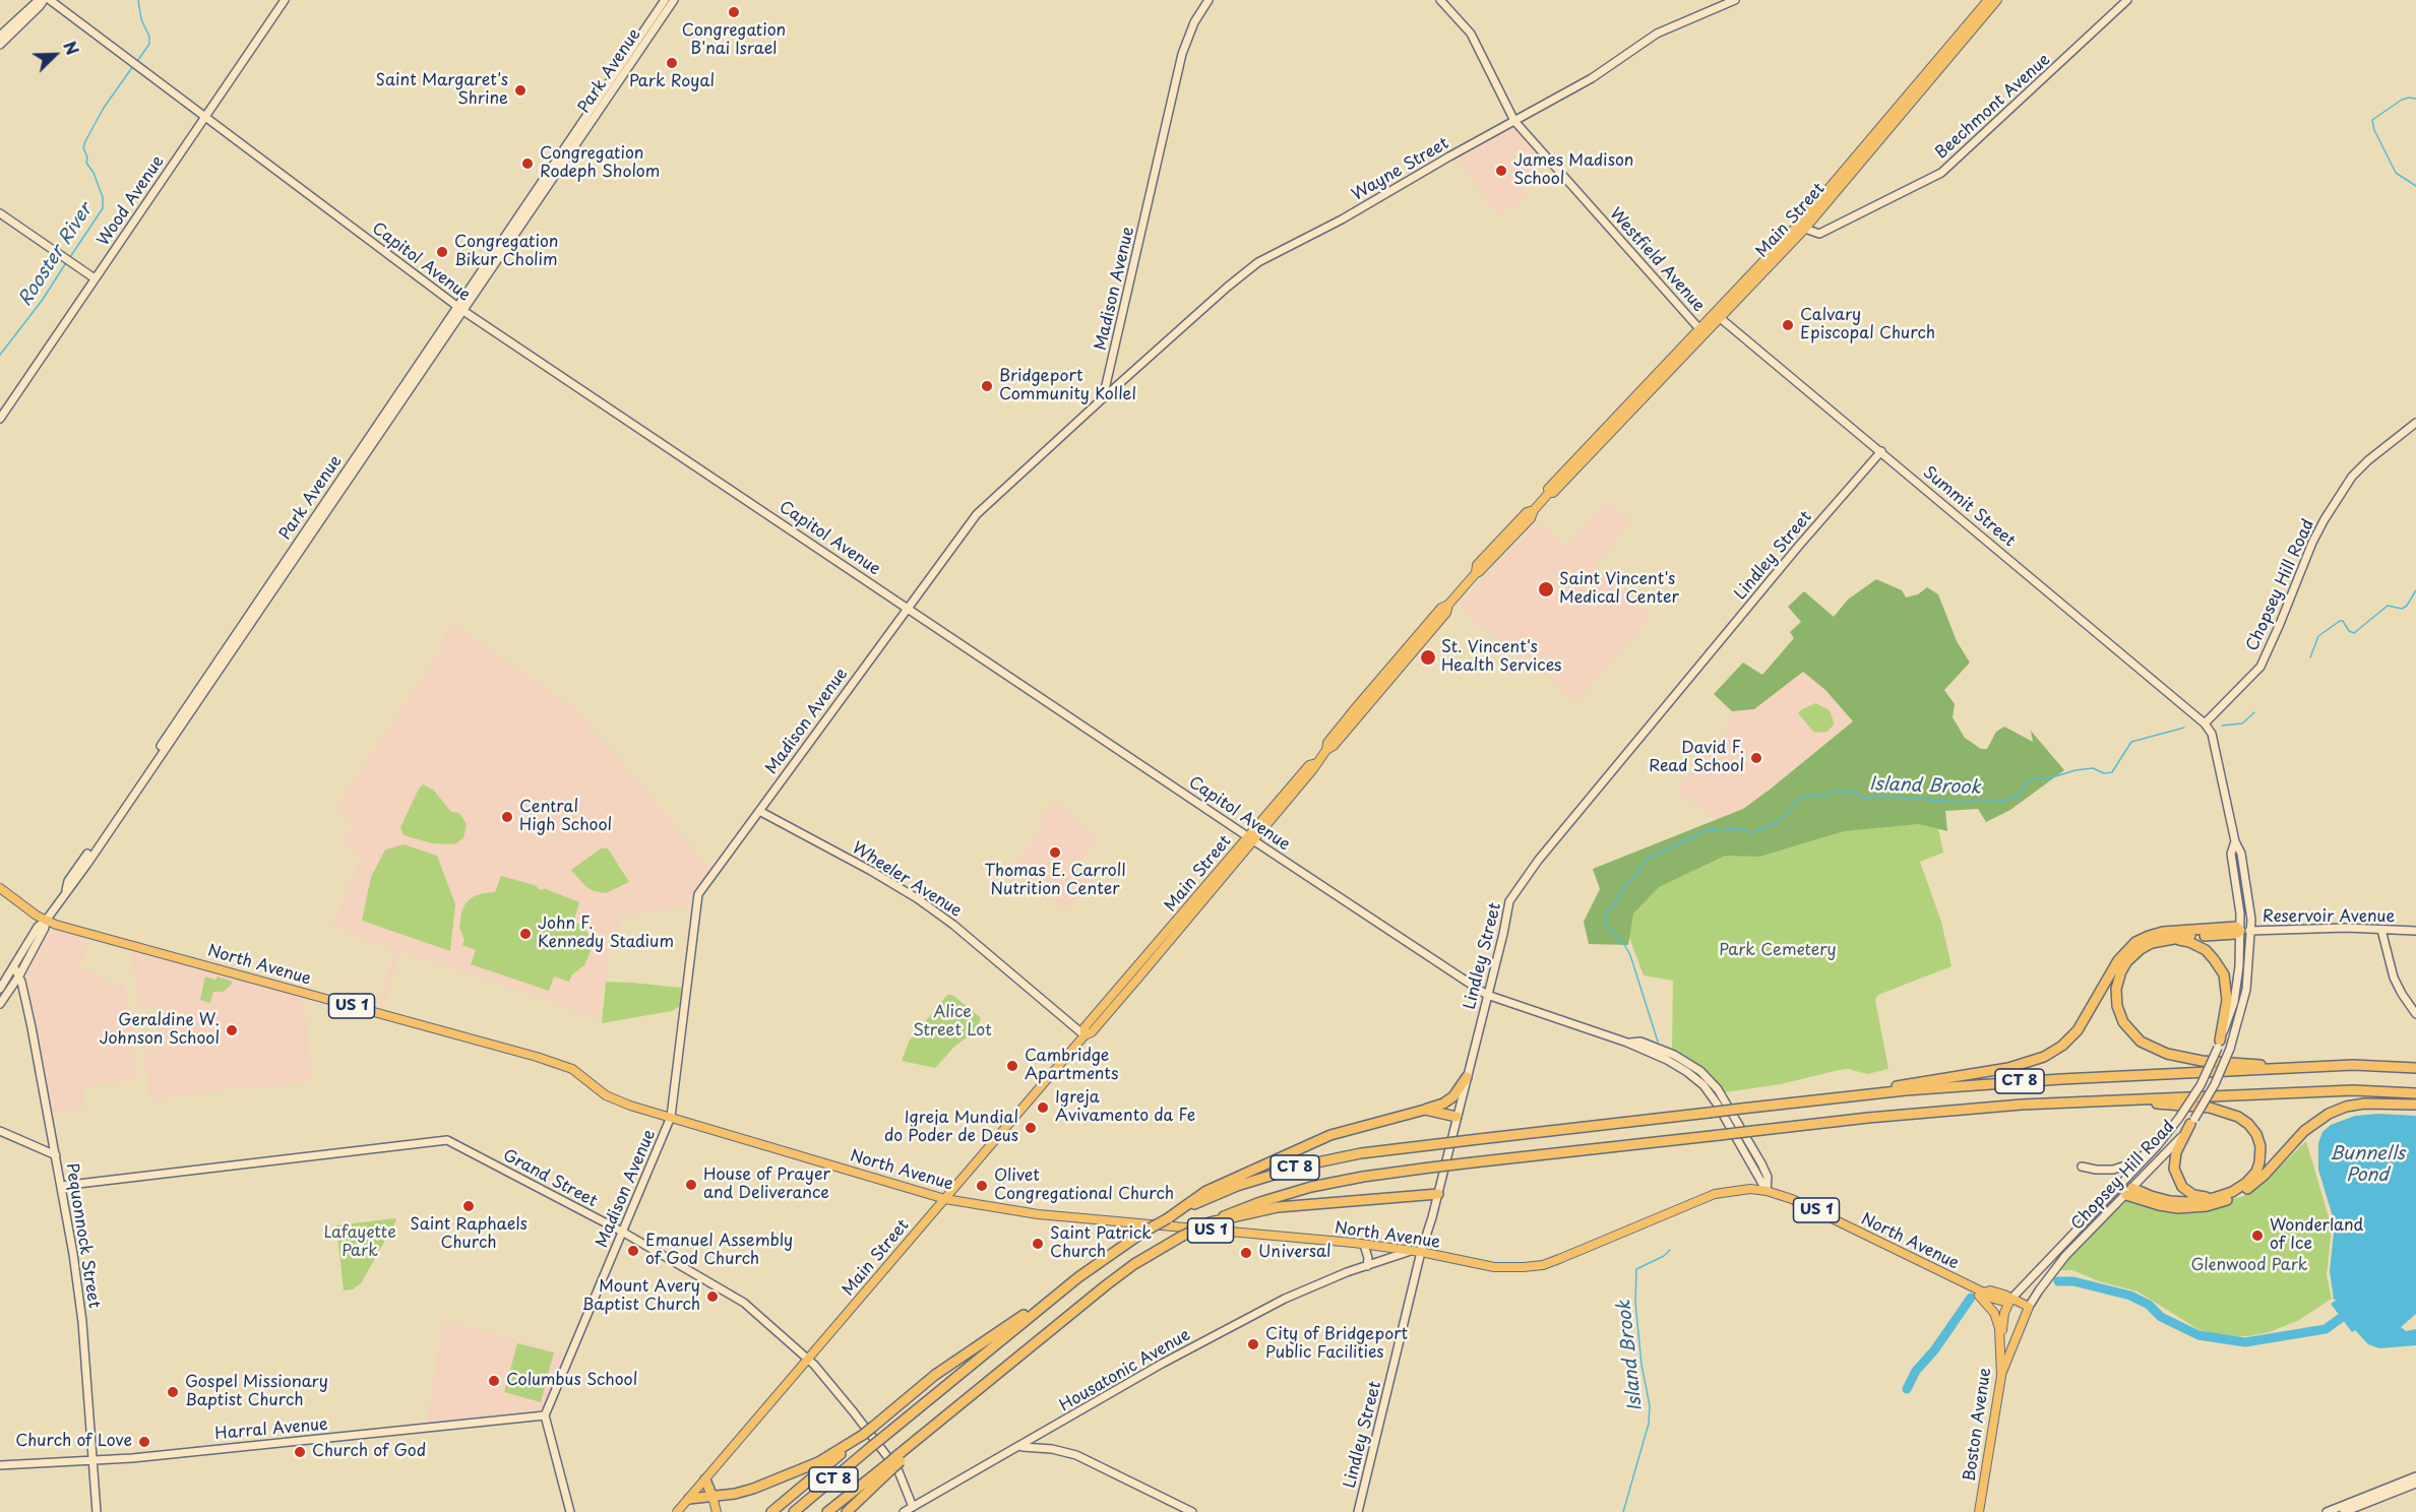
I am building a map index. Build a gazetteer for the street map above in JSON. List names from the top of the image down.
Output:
{
  "streets": {
    "highway": ["CT 8"],
    "main road": [
      "Park Avenue",
      "Beechmont Avenue",
      "Wayne Street",
      "Wood Avenue",
      "Main Street",
      "Westfield Avenue",
      "Capitol Avenue",
      "Madison Avenue",
      "Summit Street",
      "Lindley Street",
      "Chopsey Hill Road",
      "Wheeler Avenue",
      "Reservoir Avenue",
      "North Avenue",
      "US 1",
      "Grand Street",
      "Pequonnock Street",
      "Housatonic Avenue",
      "Boston Avenue",
      "Harral Avenue"
    ]
  },
  "crossings": [
    ["Park Avenue", "Capitol Avenue"],
    ["Park Avenue", "North Avenue"],
    ["Park Avenue", "Pequonnock Street"],
    ["Beechmont Avenue", "Main Street"],
    ["Wayne Street", "Westfield Avenue"],
    ["Wayne Street", "Madison Avenue"],
    ["Wood Avenue", "Capitol Avenue"],
    ["Main Street", "Westfield Avenue"],
    ["Main Street", "Capitol Avenue"],
    ["Main Street", "Summit Street"],
    ["Main Street", "Wheeler Avenue"],
    ["Main Street", "North Avenue"],
    ["Main Street", "Grand Street"],
    ["Capitol Avenue", "Madison Avenue"],
    ["Capitol Avenue", "Lindley Street"],
    ["Capitol Avenue", "North Avenue"],
    ["Madison Avenue", "Wheeler Avenue"],
    ["Madison Avenue", "North Avenue"],
    ["Madison Avenue", "Grand Street"],
    ["Madison Avenue", "Harral Avenue"],
    ["Summit Street", "Lindley Street"],
    ["Summit Street", "Chopsey Hill Road"],
    ["Lindley Street", "North Avenue"],
    ["Chopsey Hill Road", "Reservoir Avenue"],
    ["Chopsey Hill Road", "US 1"],
    ["Chopsey Hill Road", "Boston Avenue"],
    ["North Avenue", "US 1"],
    ["North Avenue", "Housatonic Avenue"],
    ["US 1", "Boston Avenue"],
    ["Grand Street", "Pequonnock Street"],
    ["Grand Street", "Housatonic Avenue"],
    ["Pequonnock Street", "Harral Avenue"]
  ],
  "water": ["Rooster River", "Island Brook", "Bunnells Pond"],
  "parks": [
    "Park Cemetery",
    "Alice Street Lot",
    "Lafayette Park",
    "Glenwood Park"
  ],
  "places": [
    "Congregation B'nai Israel",
    "Park Royal",
    "Saint Margaret's Shrine",
    "Congregation Rodeph Sholom",
    "James Madison School",
    "Congregation Bikur Cholim",
    "Calvary Episcopal Church",
    "Bridgeport Community Kollel",
    "Saint Vincent's Medical Center",
    "St. Vincent's Health Services",
    "David F. Read School",
    "Central High School",
    "Thomas E. Carroll Nutrition Center",
    "John F. Kennedy Stadium",
    "Geraldine W. Johnson School",
    "Cambridge Apartments",
    "Igreja Avivamento da Fe",
    "Igreja Mundial do Poder de Deus",
    "House of Prayer and Deliverance",
    "Olivet Congregational Church",
    "Saint Raphaels Church",
    "Wonderland of Ice",
    "Saint Patrick Church",
    "Emanuel Assembly of God Church",
    "Universal",
    "Mount Avery Baptist Church",
    "City of Bridgeport Public Facilities",
    "Columbus School",
    "Gospel Missionary Baptist Church",
    "Church of Love",
    "Church of God"
  ],
  "north": "top right"
}
